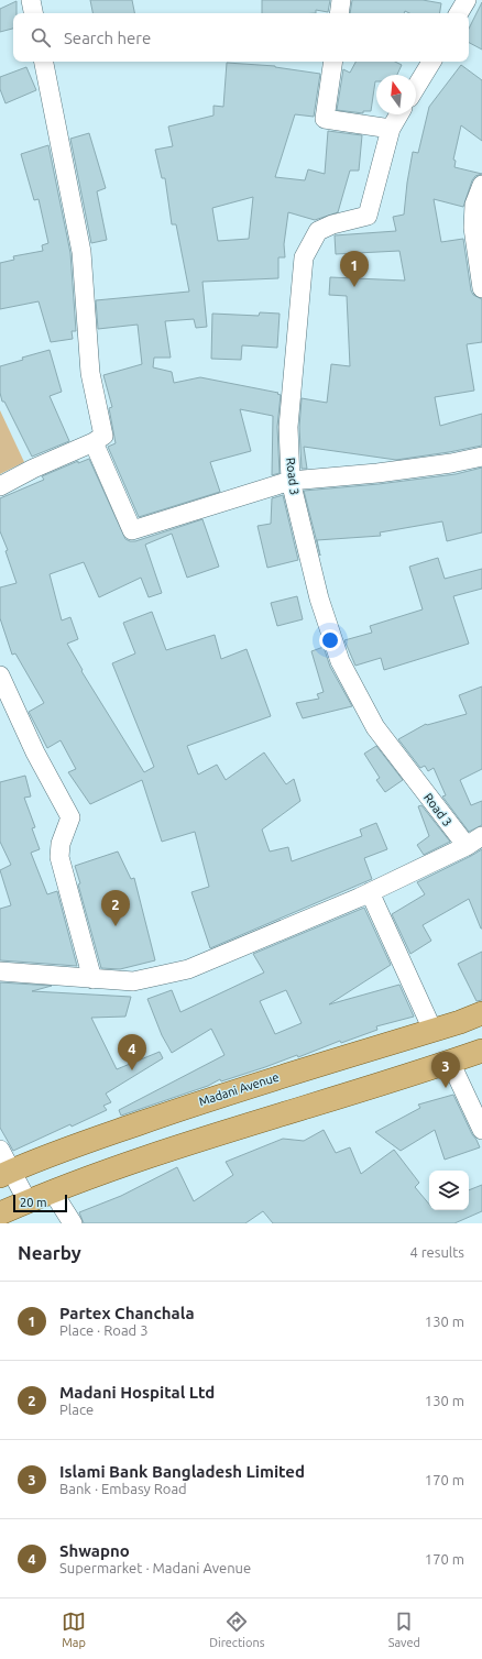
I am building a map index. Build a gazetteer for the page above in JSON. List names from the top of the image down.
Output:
{
  "streets": {
    "main road": ["Madani Avenue"],
    "street": ["Road 3"]
  },
  "scale_bar": "20 m",
  "north": "top",
  "page": {
    "search": "Search here",
    "pins": [
      "1",
      "2",
      "4",
      "3"
    ],
    "scale": "20 m",
    "heading": ["Nearby", "4 results"],
    "list": [
      {
        "mark": "1",
        "name": "Partex Chanchala",
        "note": "Place · Road 3",
        "value": "130 m"
      },
      {
        "mark": "2",
        "name": "Madani Hospital Ltd",
        "note": "Place",
        "value": "130 m"
      },
      {
        "mark": "3",
        "name": "Islami Bank Bangladesh Limited",
        "note": "Bank · Embasy Road",
        "value": "170 m"
      },
      {
        "mark": "4",
        "name": "Shwapno",
        "note": "Supermarket · Madani Avenue",
        "value": "170 m"
      }
    ],
    "nav": ["Map", "Directions", "Saved"]
  }
}
